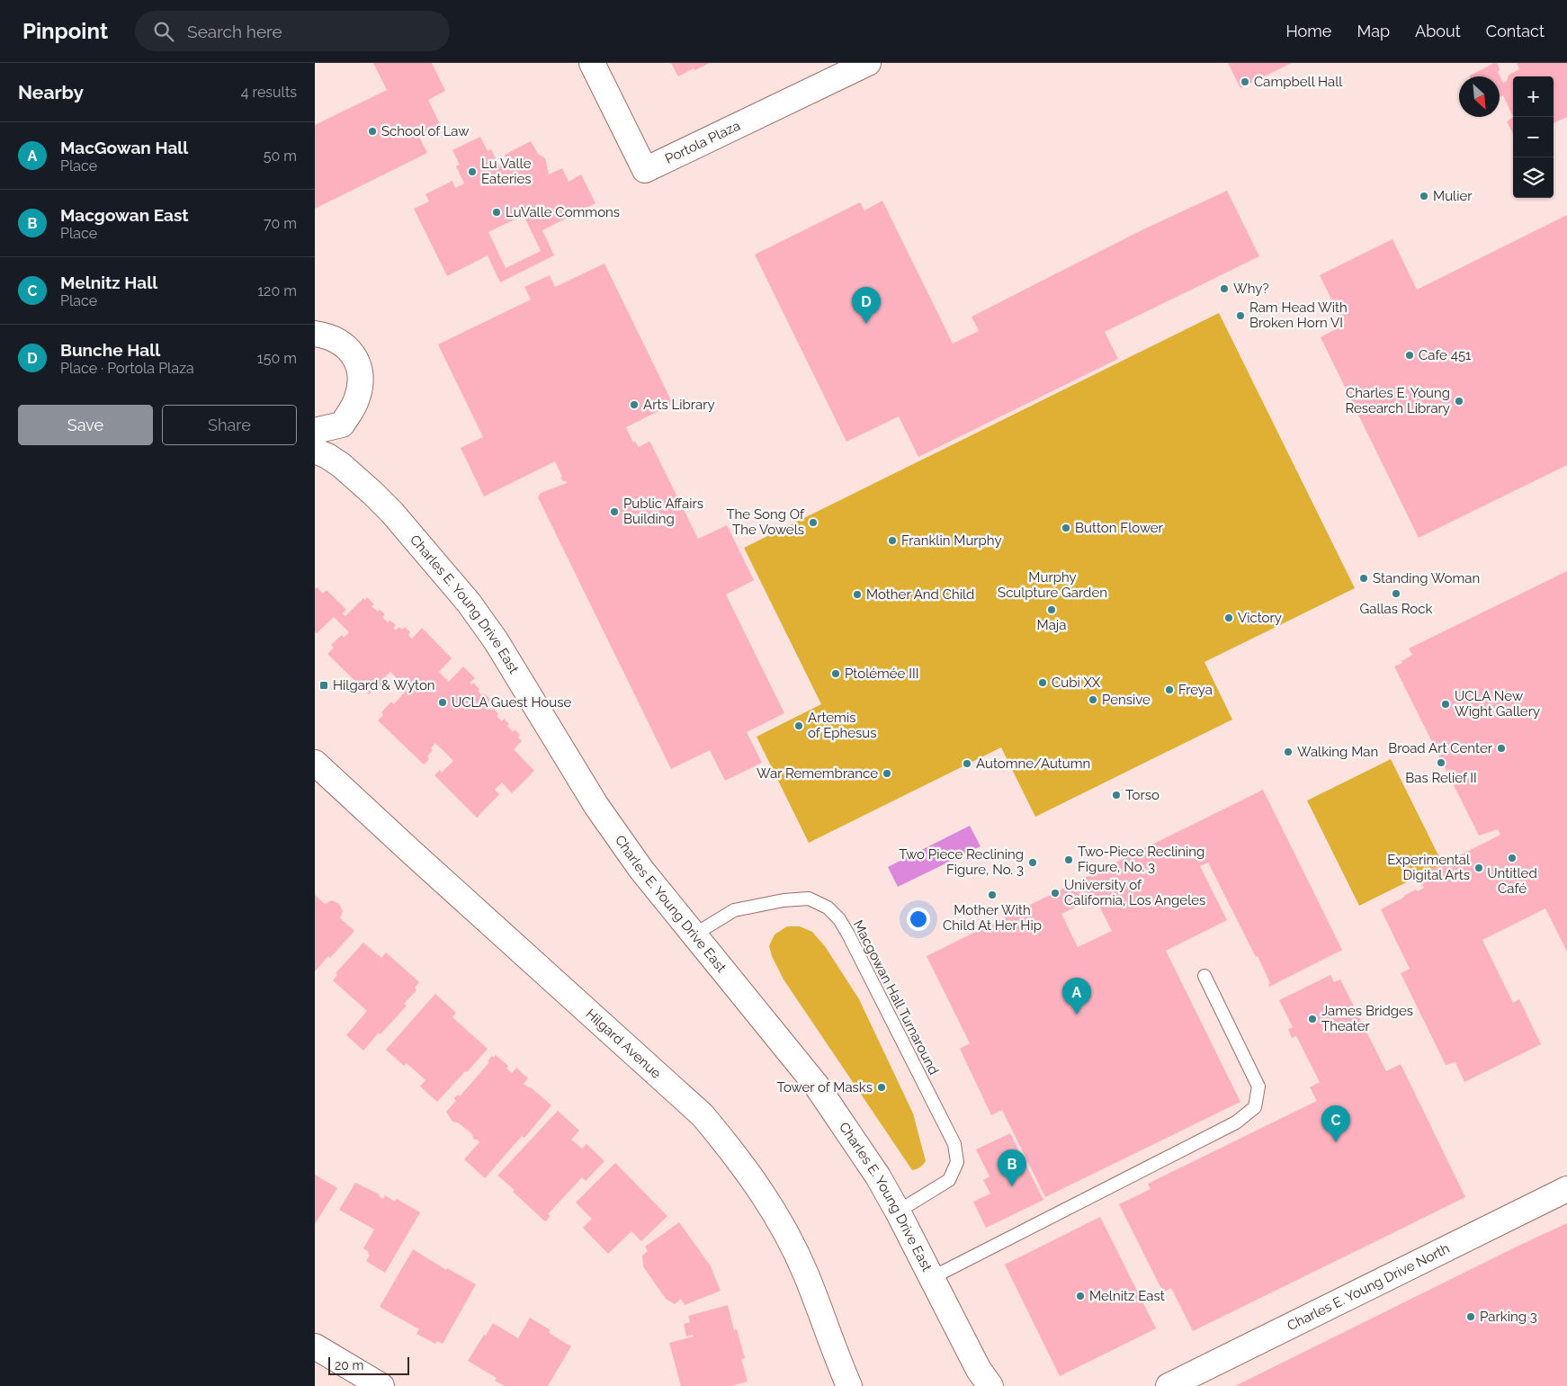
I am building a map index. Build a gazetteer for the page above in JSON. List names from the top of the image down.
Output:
{
  "streets": {
    "street": [
      "Portola Plaza",
      "Charles E. Young Drive East",
      "Hilgard Avenue",
      "Charles E. Young Drive North"
    ],
    "lane": ["Macgowan Hall Turnaround"]
  },
  "crossings": [
    ["Charles E. Young Drive East", "Macgowan Hall Turnaround"]
  ],
  "parks": ["Murphy Sculpture Garden"],
  "places": {
    "other": [
      "Campbell Hall",
      "School of Law",
      "Lu Valle Eateries",
      "Mulier",
      "LuValle Commons",
      "Why?",
      "Ram Head With Broken Horn VI",
      "Cafe 451",
      "Charles E. Young Research Library",
      "Arts Library",
      "Public Affairs Building",
      "The Song Of The Vowels",
      "Button Flower",
      "Franklin Murphy",
      "Standing Woman",
      "Gallas Rock",
      "Mother And Child",
      "Maja",
      "Victory",
      "Ptolémée III",
      "Cubi XX",
      "Freya",
      "Pensive",
      "UCLA Guest House",
      "UCLA New Wight Gallery",
      "Artemis of Ephesus",
      "Broad Art Center",
      "Walking Man",
      "Bas Relief II",
      "Automne/Autumn",
      "War Remembrance",
      "Torso",
      "Untitled Café",
      "Two-Piece Reclining Figure, No. 3",
      "Two Piece Reclining Figure, No. 3",
      "Experimental Digital Arts",
      "University of California, Los Angeles",
      "Mother With Child At Her Hip",
      "James Bridges Theater",
      "Tower of Masks",
      "Melnitz East",
      "Parking 3"
    ],
    "transit": ["Hilgard & Wyton"]
  },
  "scale_bar": "20 m",
  "north": "bottom right",
  "page": {
    "header": "Pinpoint",
    "search": "Search here",
    "nav": [
      "Home",
      "Map",
      "About",
      "Contact"
    ],
    "heading": ["Nearby", "4 results"],
    "map_buttons": ["+", "−"],
    "list": [
      {
        "mark": "A",
        "name": "MacGowan Hall",
        "note": "Place",
        "value": "50 m"
      },
      {
        "mark": "B",
        "name": "Macgowan East",
        "note": "Place",
        "value": "70 m"
      },
      {
        "mark": "C",
        "name": "Melnitz Hall",
        "note": "Place",
        "value": "120 m"
      },
      {
        "mark": "D",
        "name": "Bunche Hall",
        "note": "Place · Portola Plaza",
        "value": "150 m"
      }
    ],
    "pins": [
      "D",
      "A",
      "C",
      "B"
    ],
    "buttons": ["Save", "Share"],
    "scale": "20 m"
  }
}
